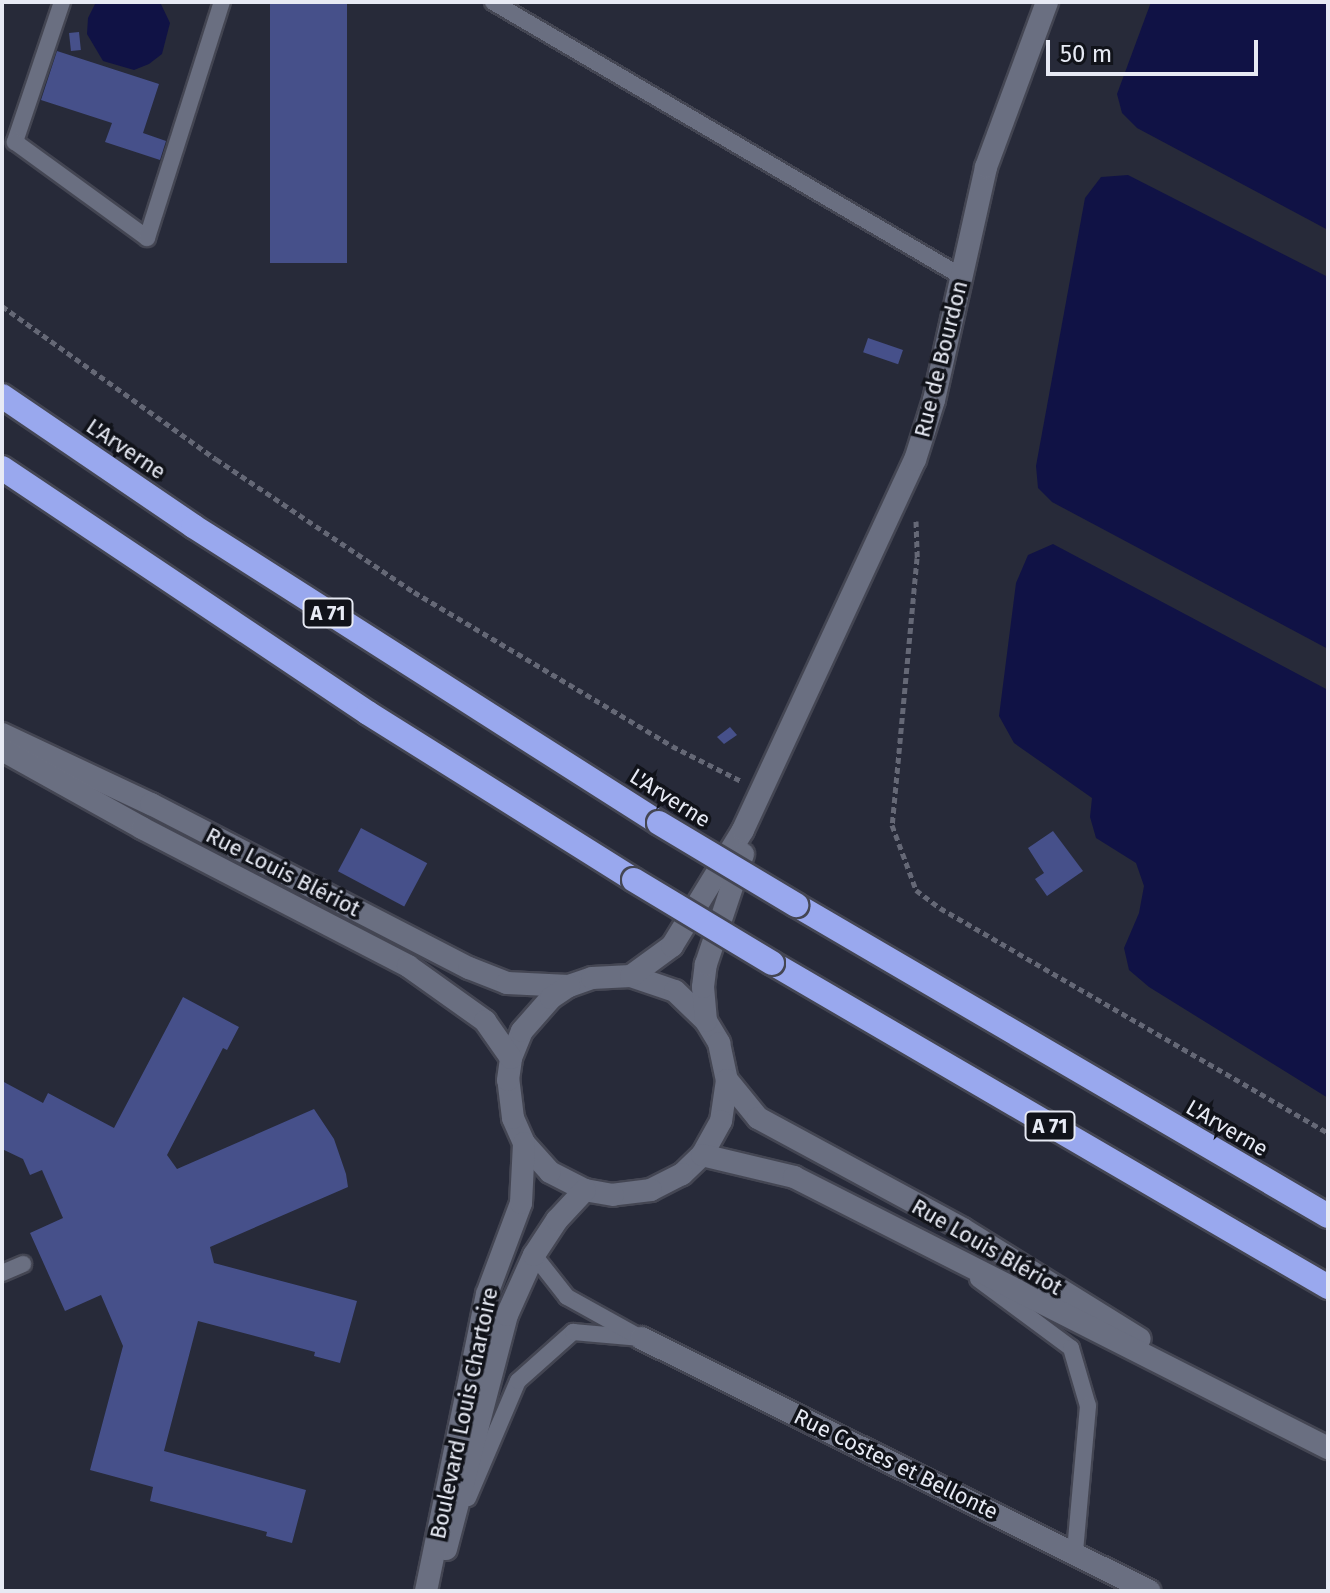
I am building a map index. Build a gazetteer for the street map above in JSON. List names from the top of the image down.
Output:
{
  "streets": {
    "highway": ["L'Arverne", "A 71"],
    "main road": [
      "Rue de Bourdon",
      "Rue Louis Blériot",
      "Boulevard Louis Chartoire",
      "Rue Costes et Bellonte"
    ]
  },
  "crossings": [
    ["Rue de Bourdon", "Rue Louis Blériot"],
    ["Rue de Bourdon", "Boulevard Louis Chartoire"],
    ["Rue Louis Blériot", "Boulevard Louis Chartoire"]
  ],
  "scale_bar": "50 m"
}
